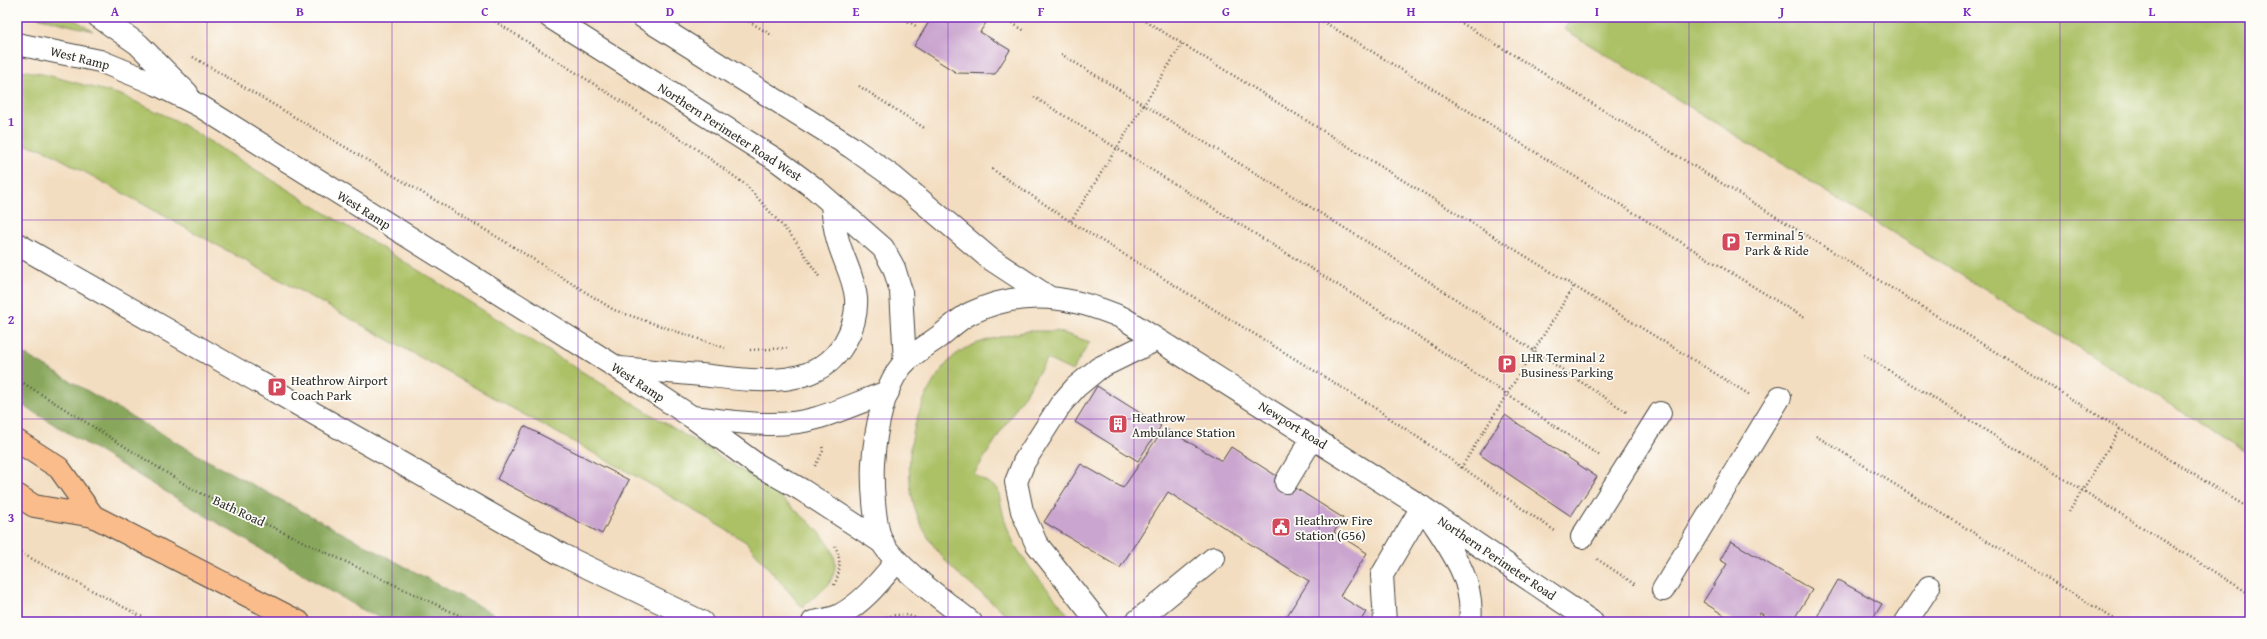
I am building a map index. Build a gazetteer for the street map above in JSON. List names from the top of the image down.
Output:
{
  "streets": {
    "street": [
      "West Ramp",
      "Northern Perimeter Road West",
      "Newport Road",
      "Northern Perimeter Road"
    ],
    "path": ["Bath Road"]
  },
  "crossings": [
    ["Newport Road", "Northern Perimeter Road"]
  ],
  "places": {
    "parking": ["Terminal 5 Park & Ride", "LHR Terminal 2 Business Parking", "Heathrow Airport Coach Park"],
    "building": ["Heathrow Ambulance Station"],
    "public building": ["Heathrow Fire Station (G56)"]
  },
  "grid": {
    "columns": [
      "A",
      "B",
      "C",
      "D",
      "E",
      "F",
      "G",
      "H",
      "I",
      "J",
      "K",
      "L"
    ],
    "rows": ["1", "2", "3"]
  }
}
